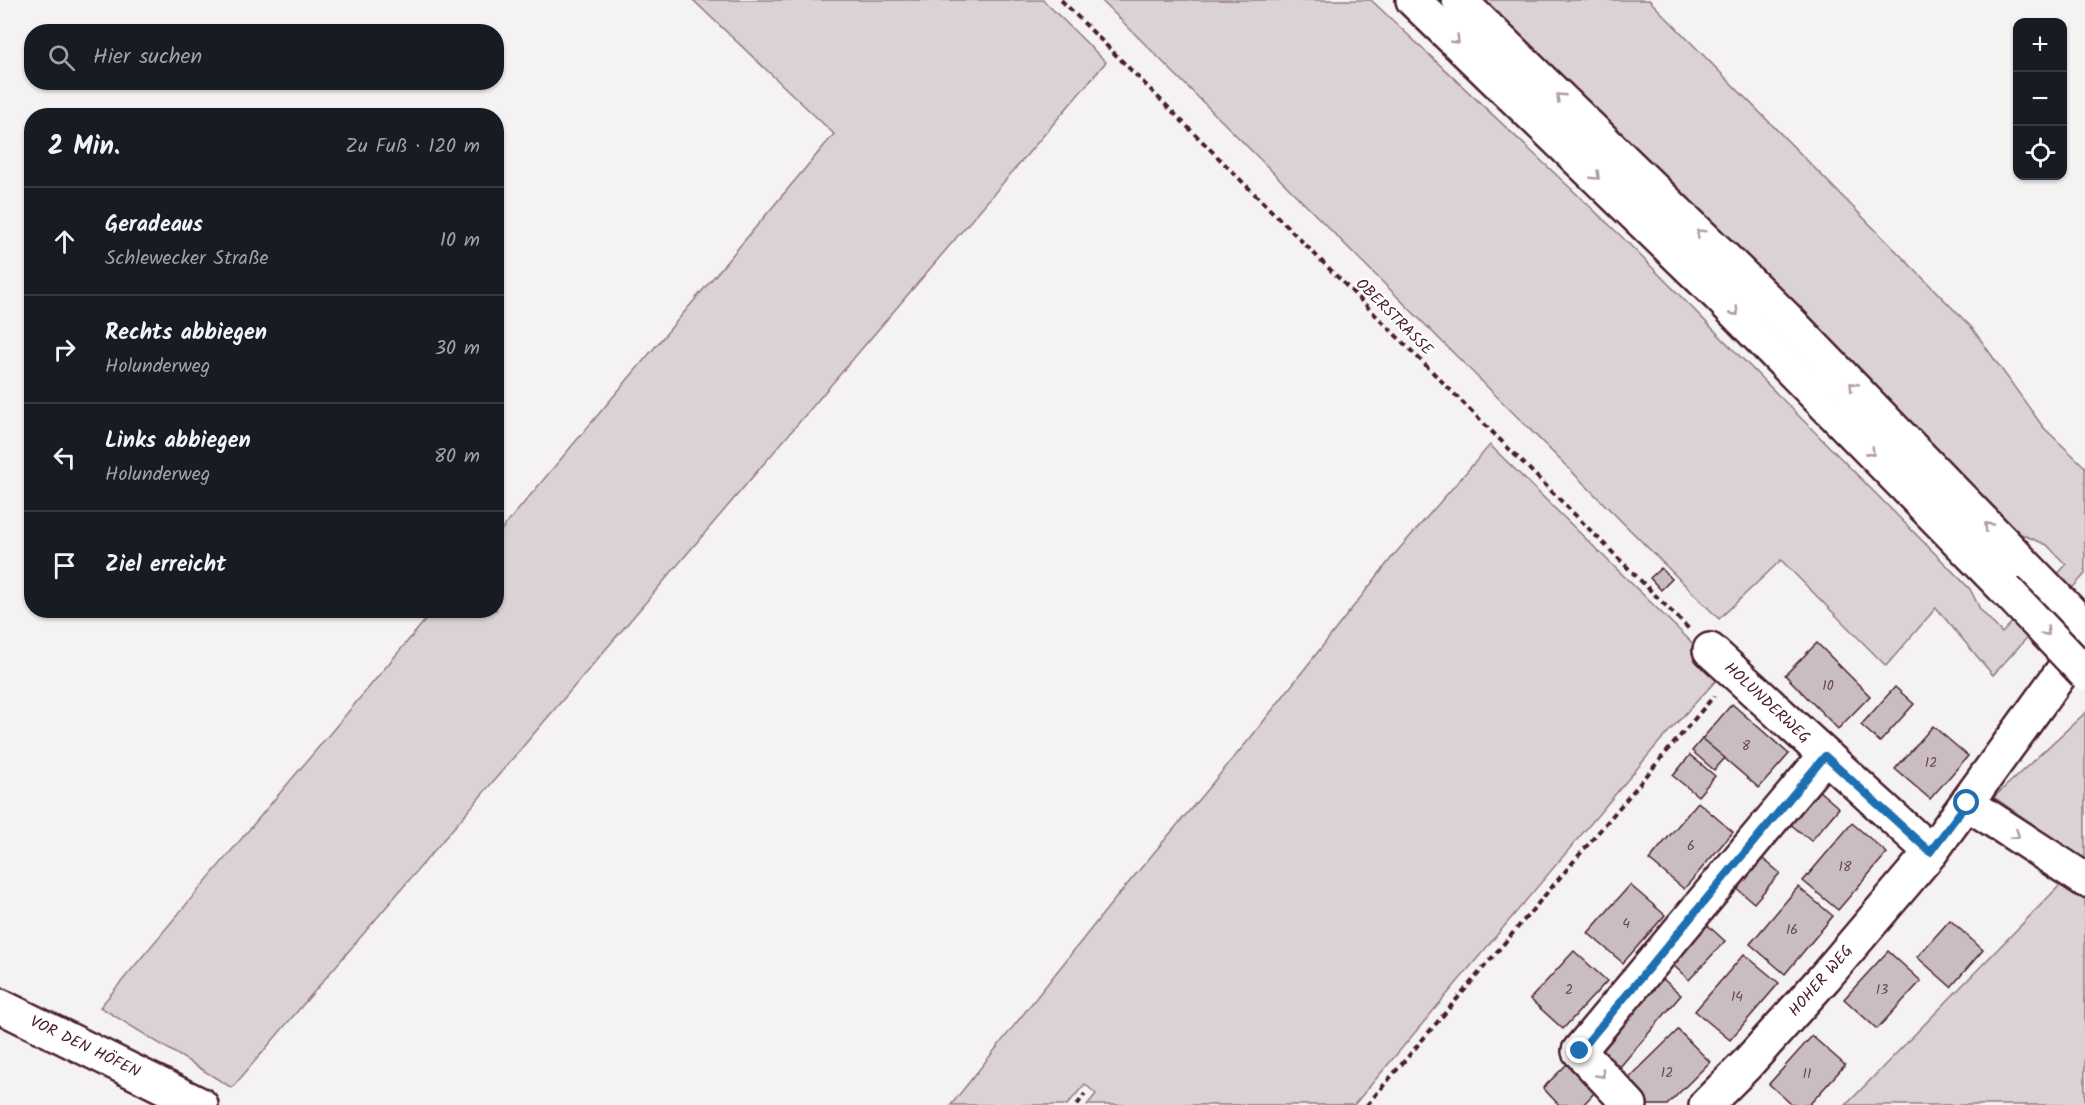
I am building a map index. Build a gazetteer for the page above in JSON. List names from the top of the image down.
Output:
{
  "streets": {
    "main road": ["HOLUNDERWEG", "HOHER WEG", "VOR DEN HÖFEN"],
    "path": ["OBERSTRASSE"]
  },
  "crossings": [
    ["OBERSTRASSE", "HOLUNDERWEG"],
    ["HOLUNDERWEG", "HOHER WEG"]
  ],
  "one_way": ["HOLUNDERWEG"],
  "house_numbers": [
    "10",
    "8",
    "12",
    "6",
    "18",
    "4",
    "16",
    "2",
    "13",
    "14",
    "12",
    "11"
  ],
  "page": {
    "map_buttons": ["+", "−"],
    "search": "Hier suchen",
    "heading": ["2 Min.", "Zu Fuß · 120 m"],
    "list": [
      ["Geradeaus", "Schlewecker Straße", "10 m"],
      ["Rechts abbiegen", "Holunderweg", "30 m"],
      ["Links abbiegen", "Holunderweg", "80 m"],
      "Ziel erreicht"
    ]
  }
}
